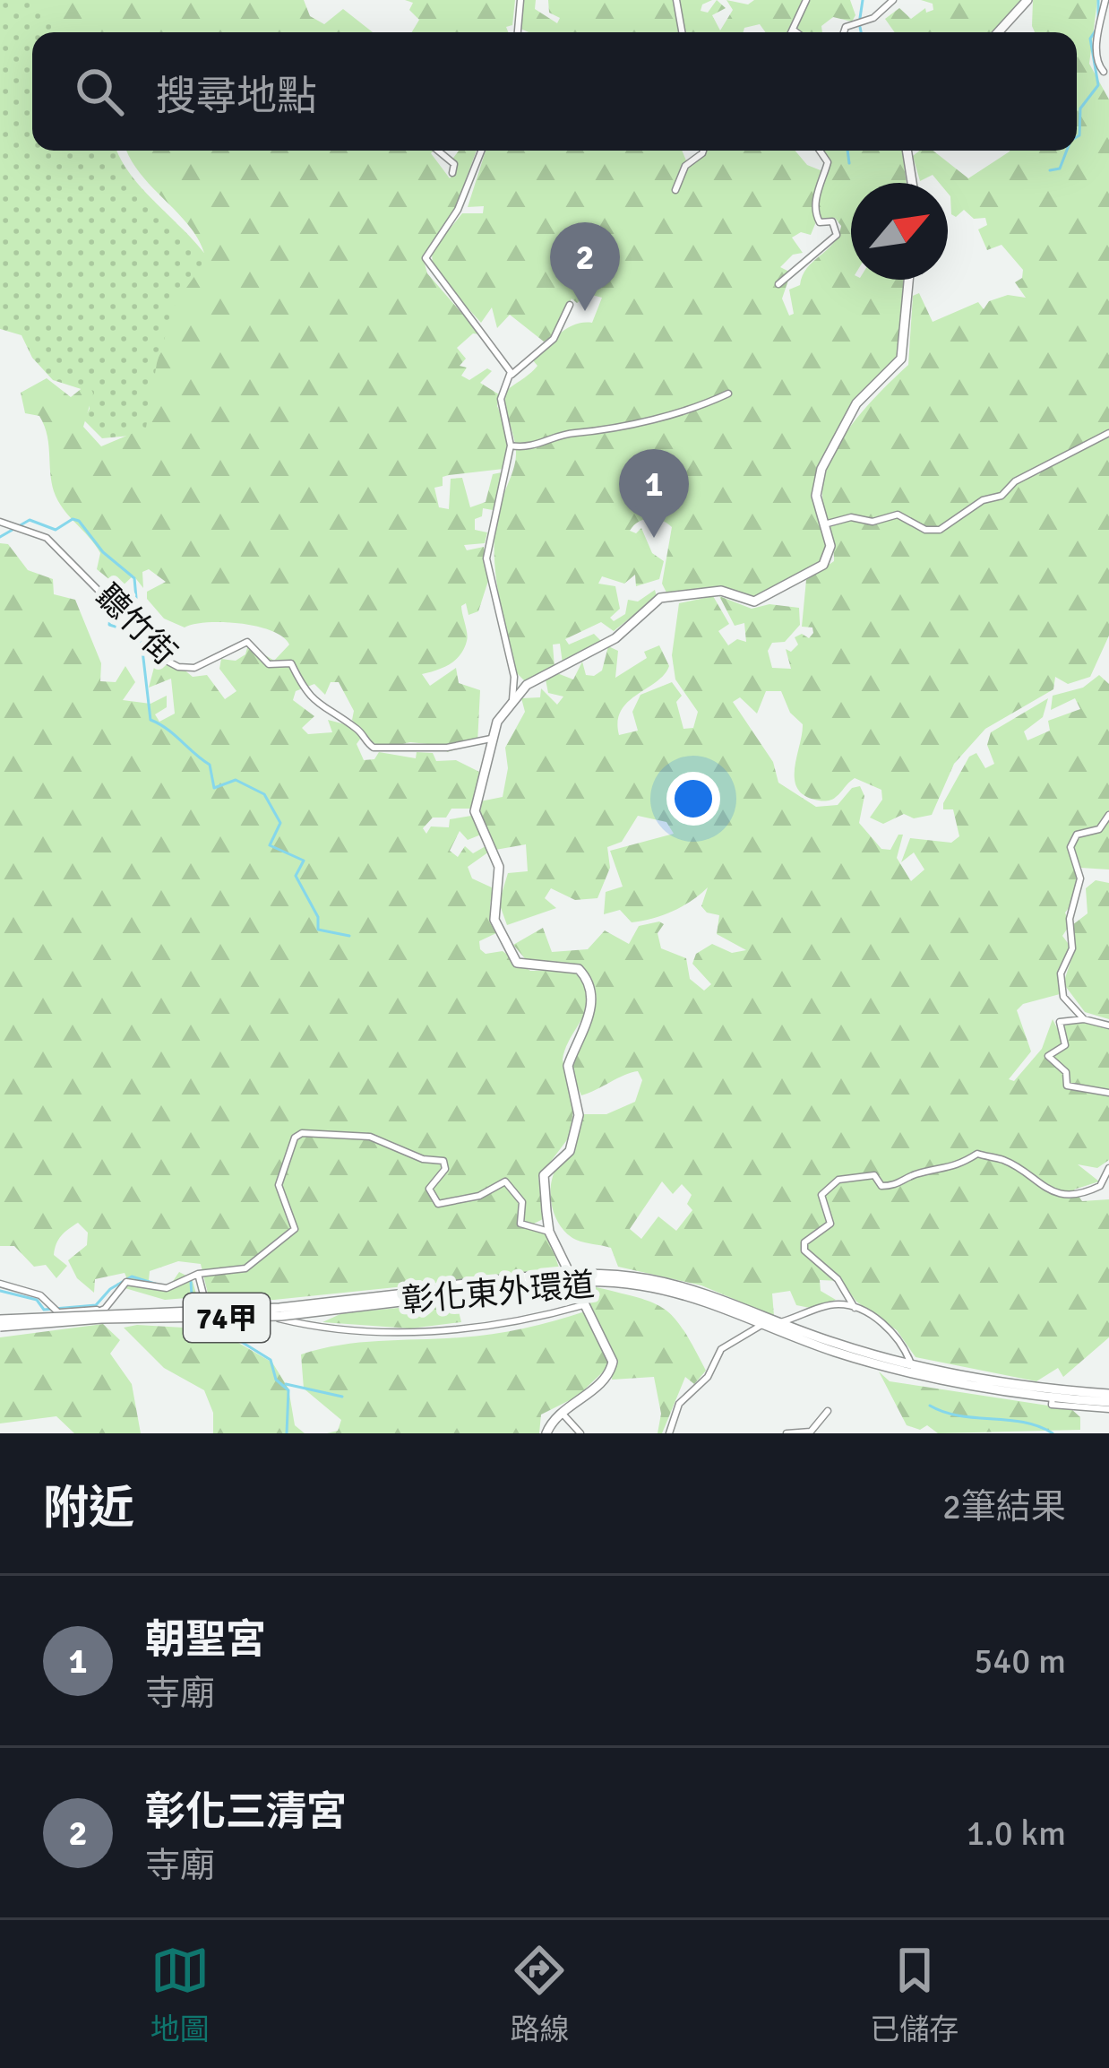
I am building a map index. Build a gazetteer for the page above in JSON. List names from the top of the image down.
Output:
{
  "streets": {
    "main road": ["彰化東外環道", "74甲"],
    "street": ["聽竹街"]
  },
  "crossings": [
    ["彰化東外環道", "74甲"]
  ],
  "north": "top right",
  "page": {
    "search": "搜尋地點",
    "pins": ["2", "1"],
    "heading": ["附近", "2筆結果"],
    "list": [
      {
        "mark": "1",
        "name": "朝聖宮",
        "note": "寺廟",
        "value": "540 m"
      },
      {
        "mark": "2",
        "name": "彰化三清宮",
        "note": "寺廟",
        "value": "1.0 km"
      }
    ],
    "nav": ["地圖", "路線", "已儲存"]
  }
}
